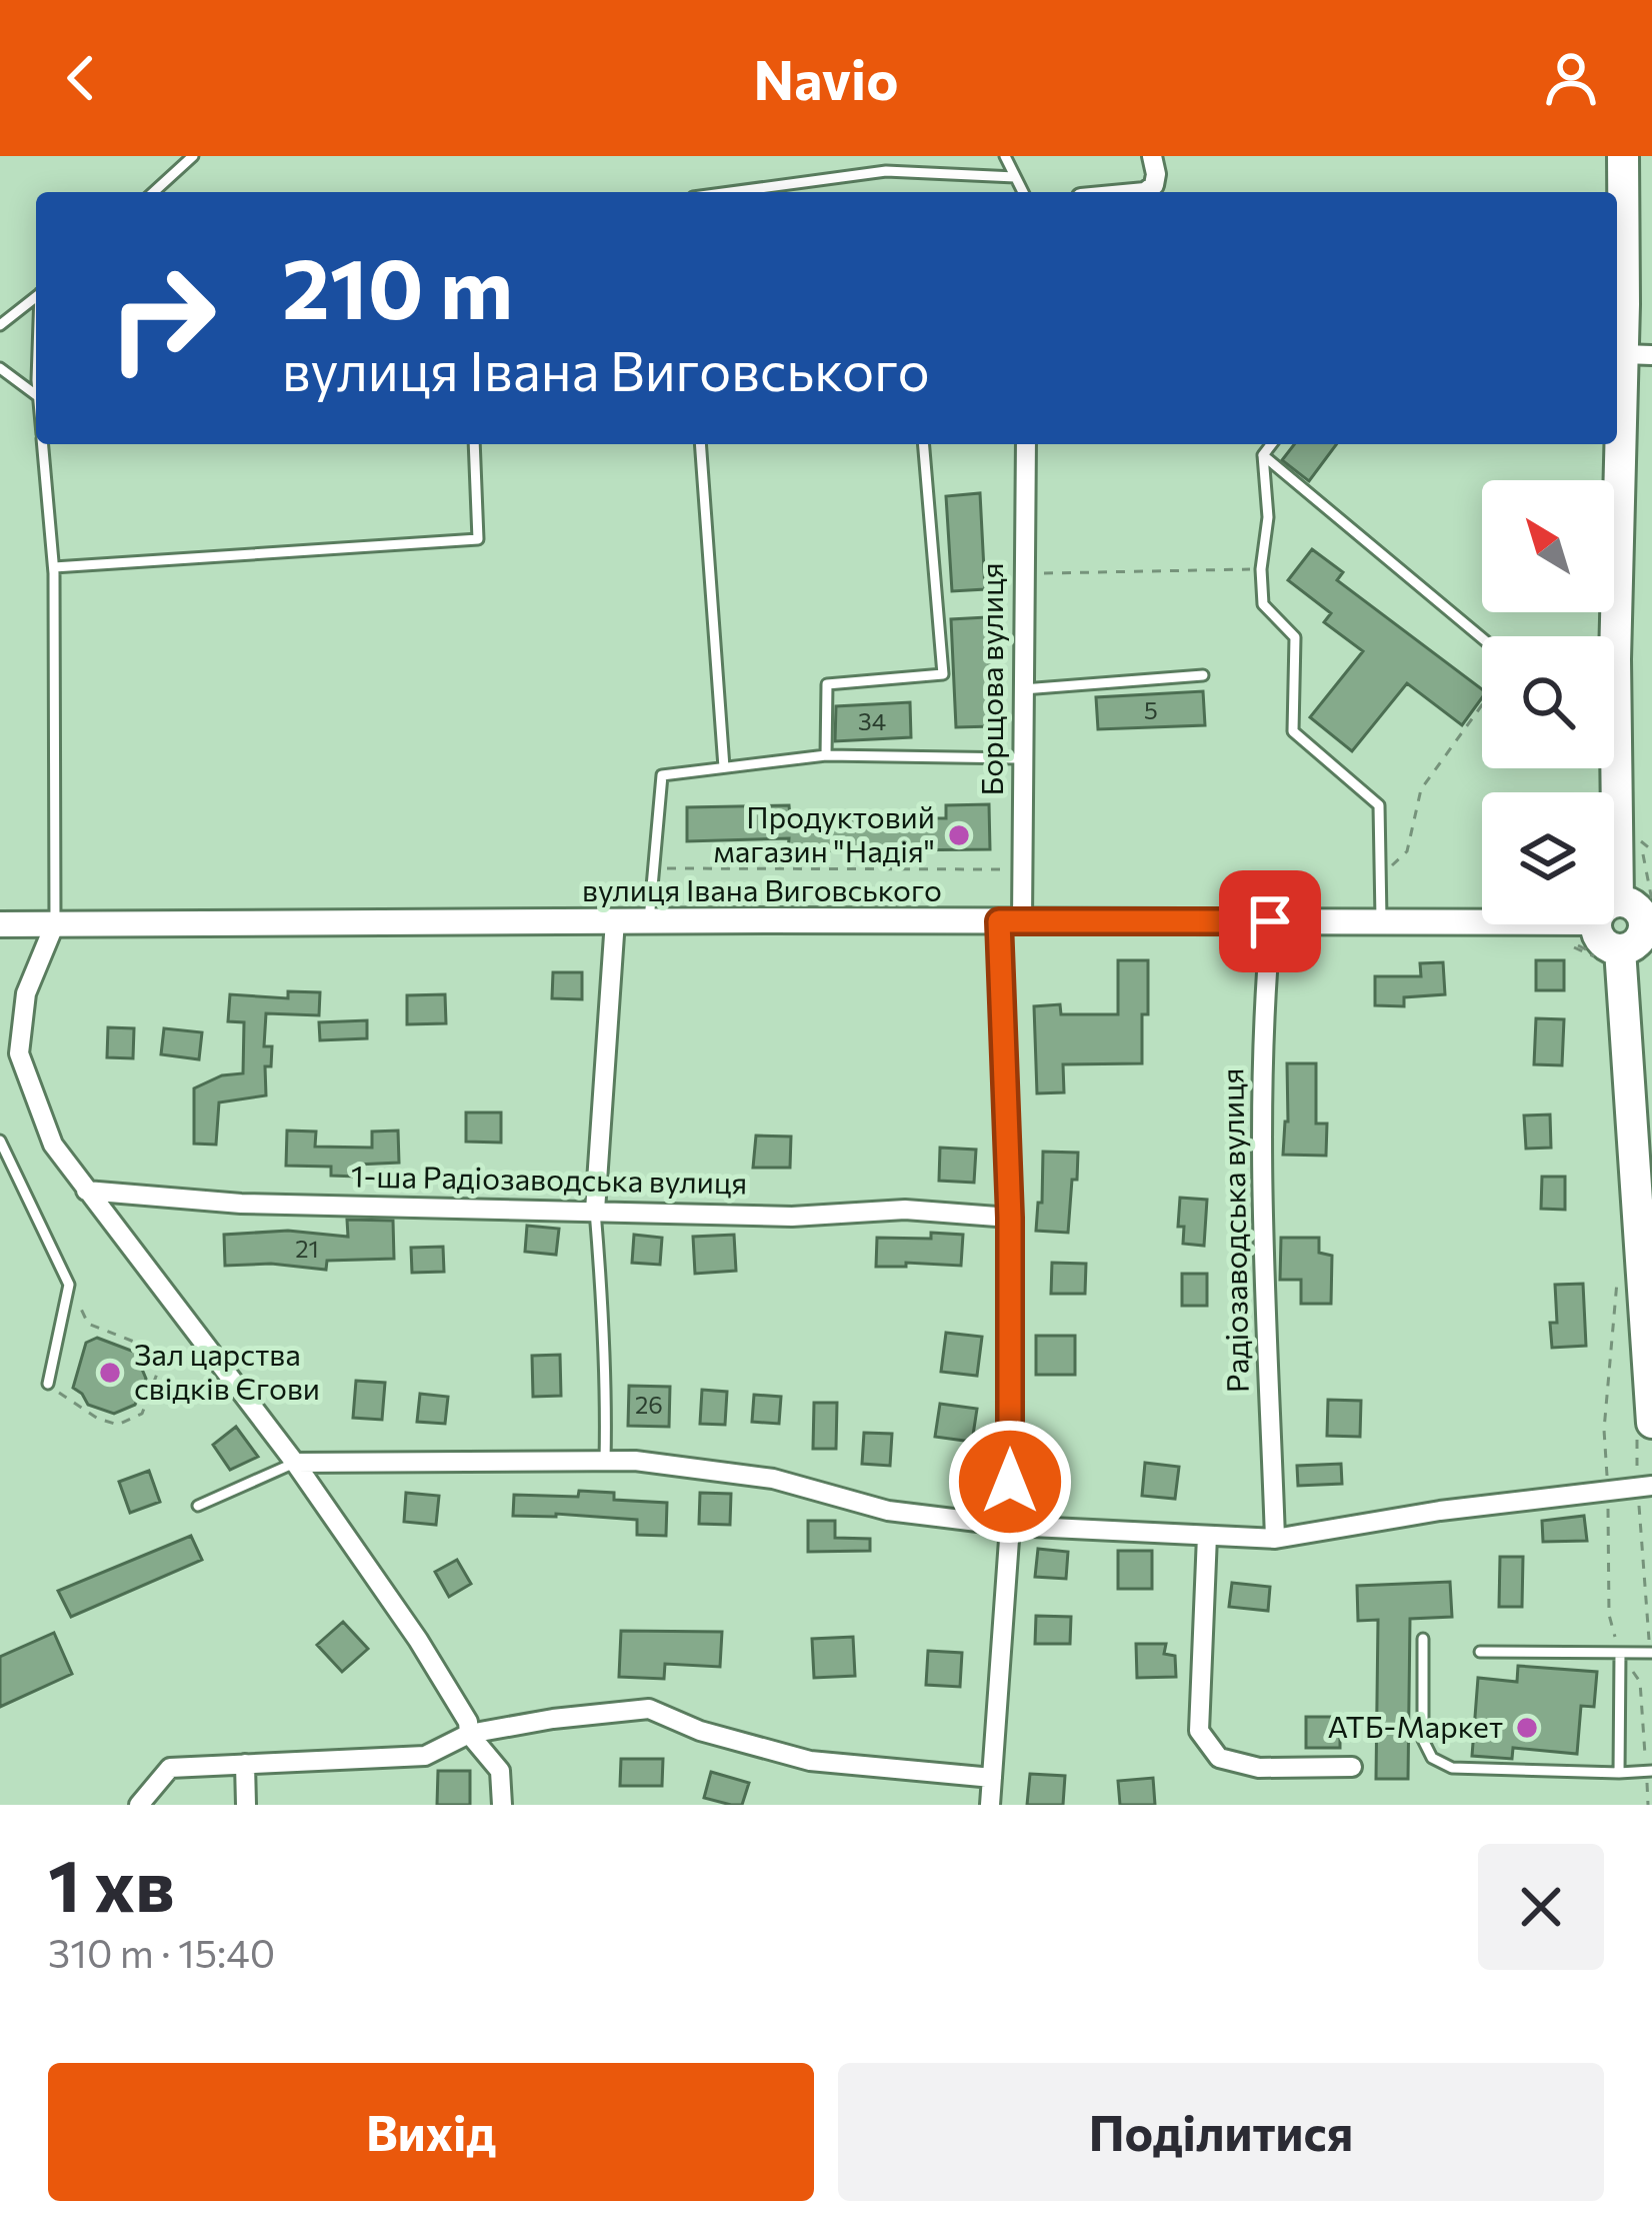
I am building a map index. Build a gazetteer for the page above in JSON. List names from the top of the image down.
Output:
{
  "streets": {
    "street": [
      "Борщова вулиця",
      "вулиця Івана Виговського",
      "1-ша Радіозаводська вулиця",
      "Радіозаводська вулиця"
    ]
  },
  "crossings": [
    ["Борщова вулиця", "вулиця Івана Виговського"],
    ["Борщова вулиця", "1-ша Радіозаводська вулиця"],
    ["вулиця Івана Виговського", "Радіозаводська вулиця"]
  ],
  "places": ["Продуктовий магазин \"Надія\"", "Зал царства свідків Єгови", "АТБ-Маркет"],
  "house_numbers": [
    "5",
    "34",
    "21",
    "26"
  ],
  "north": "top left",
  "page": {
    "header": "Navio",
    "turn": ["210 m", "вулиця Івана Виговського"],
    "heading": ["1 хв", "310 m · 15:40"],
    "buttons": ["Вихід", "Поділитися"]
  }
}
